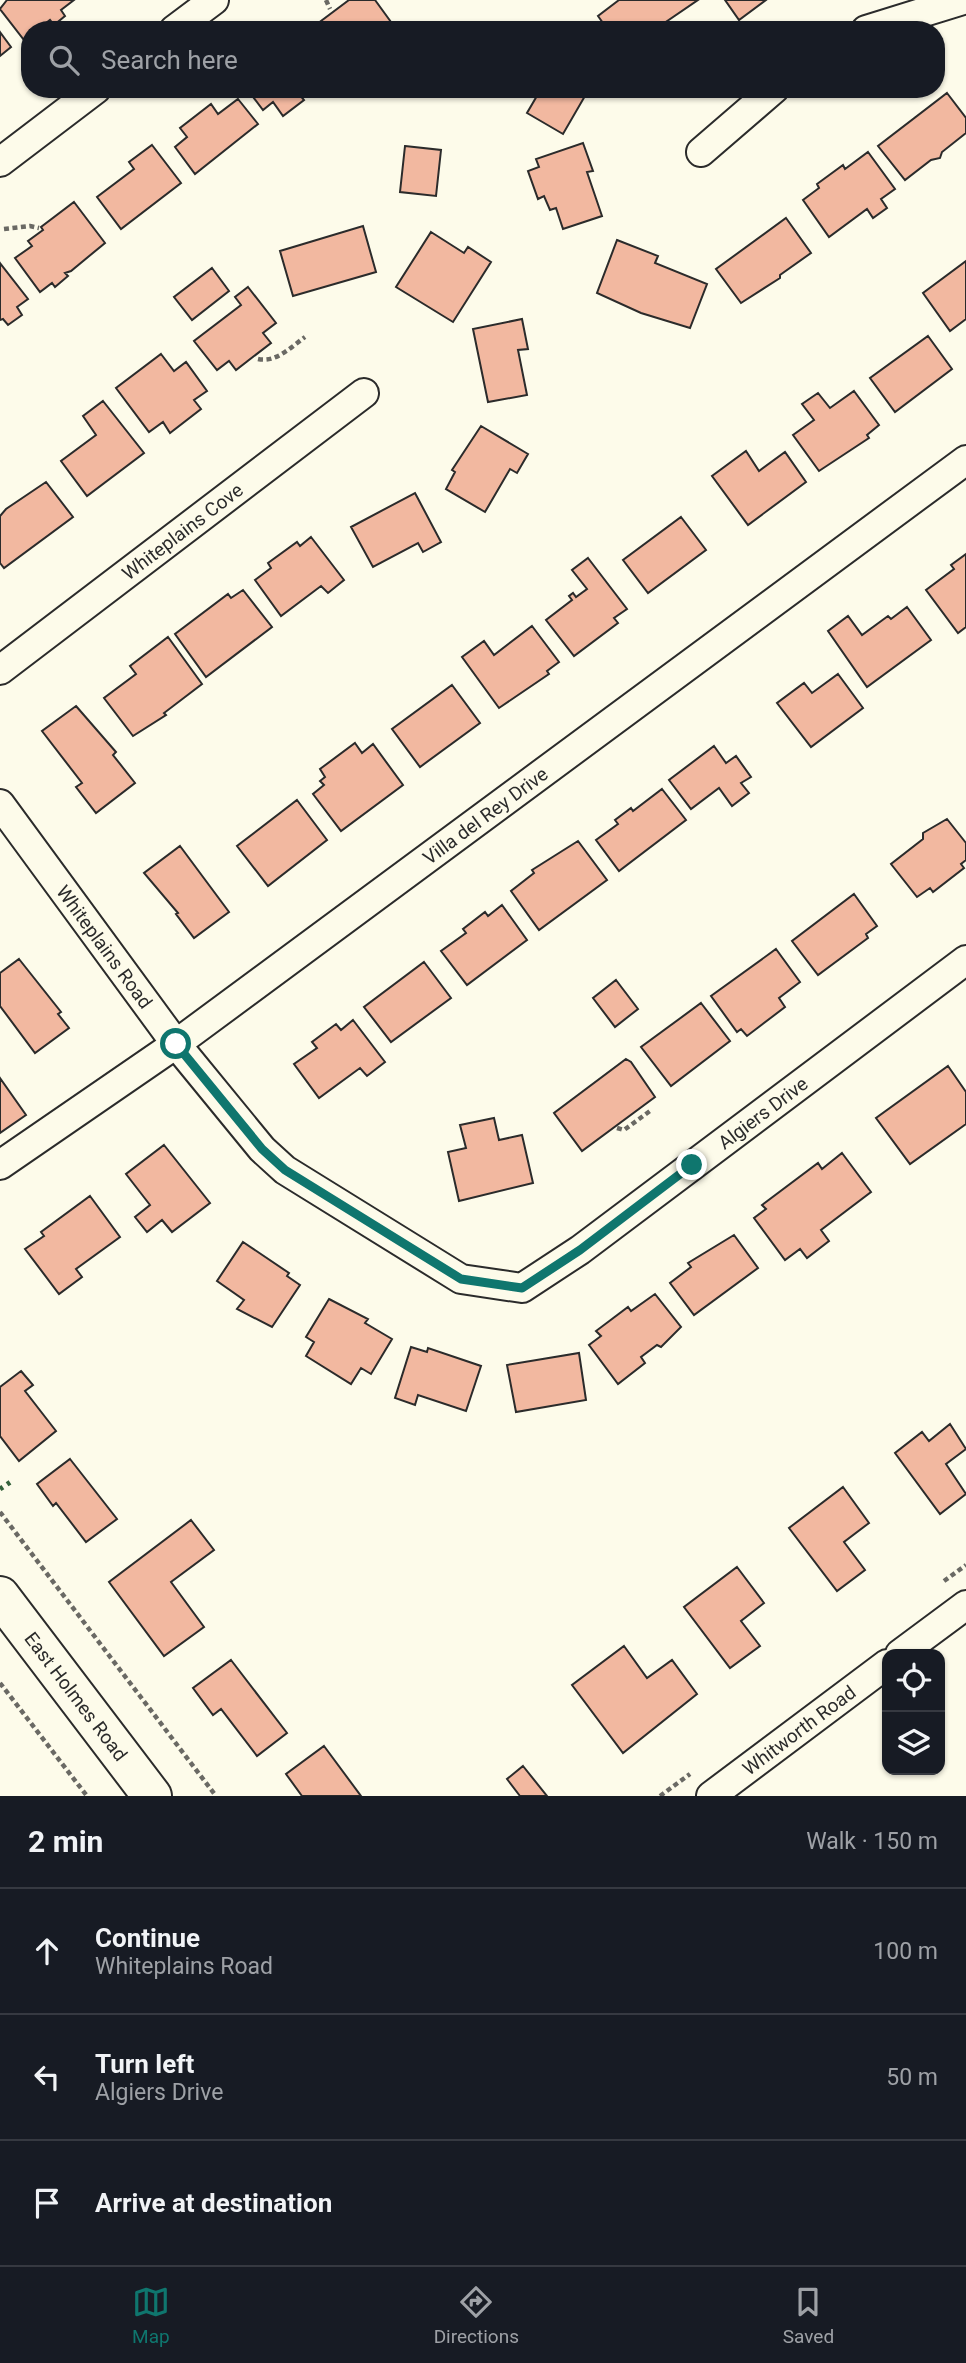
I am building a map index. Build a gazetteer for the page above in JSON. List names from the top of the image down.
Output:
{
  "streets": {
    "main road": ["East Holmes Road"],
    "street": [
      "Whiteplains Cove",
      "Villa del Rey Drive",
      "Whiteplains Road",
      "Algiers Drive",
      "Whitworth Road"
    ]
  },
  "crossings": [
    ["Villa del Rey Drive", "Whiteplains Road"],
    ["Whiteplains Road", "Algiers Drive"]
  ],
  "page": {
    "search": "Search here",
    "heading": ["2 min", "Walk · 150 m"],
    "list": [
      ["Continue", "Whiteplains Road", "100 m"],
      ["Turn left", "Algiers Drive", "50 m"],
      "Arrive at destination"
    ],
    "nav": ["Map", "Directions", "Saved"]
  }
}
